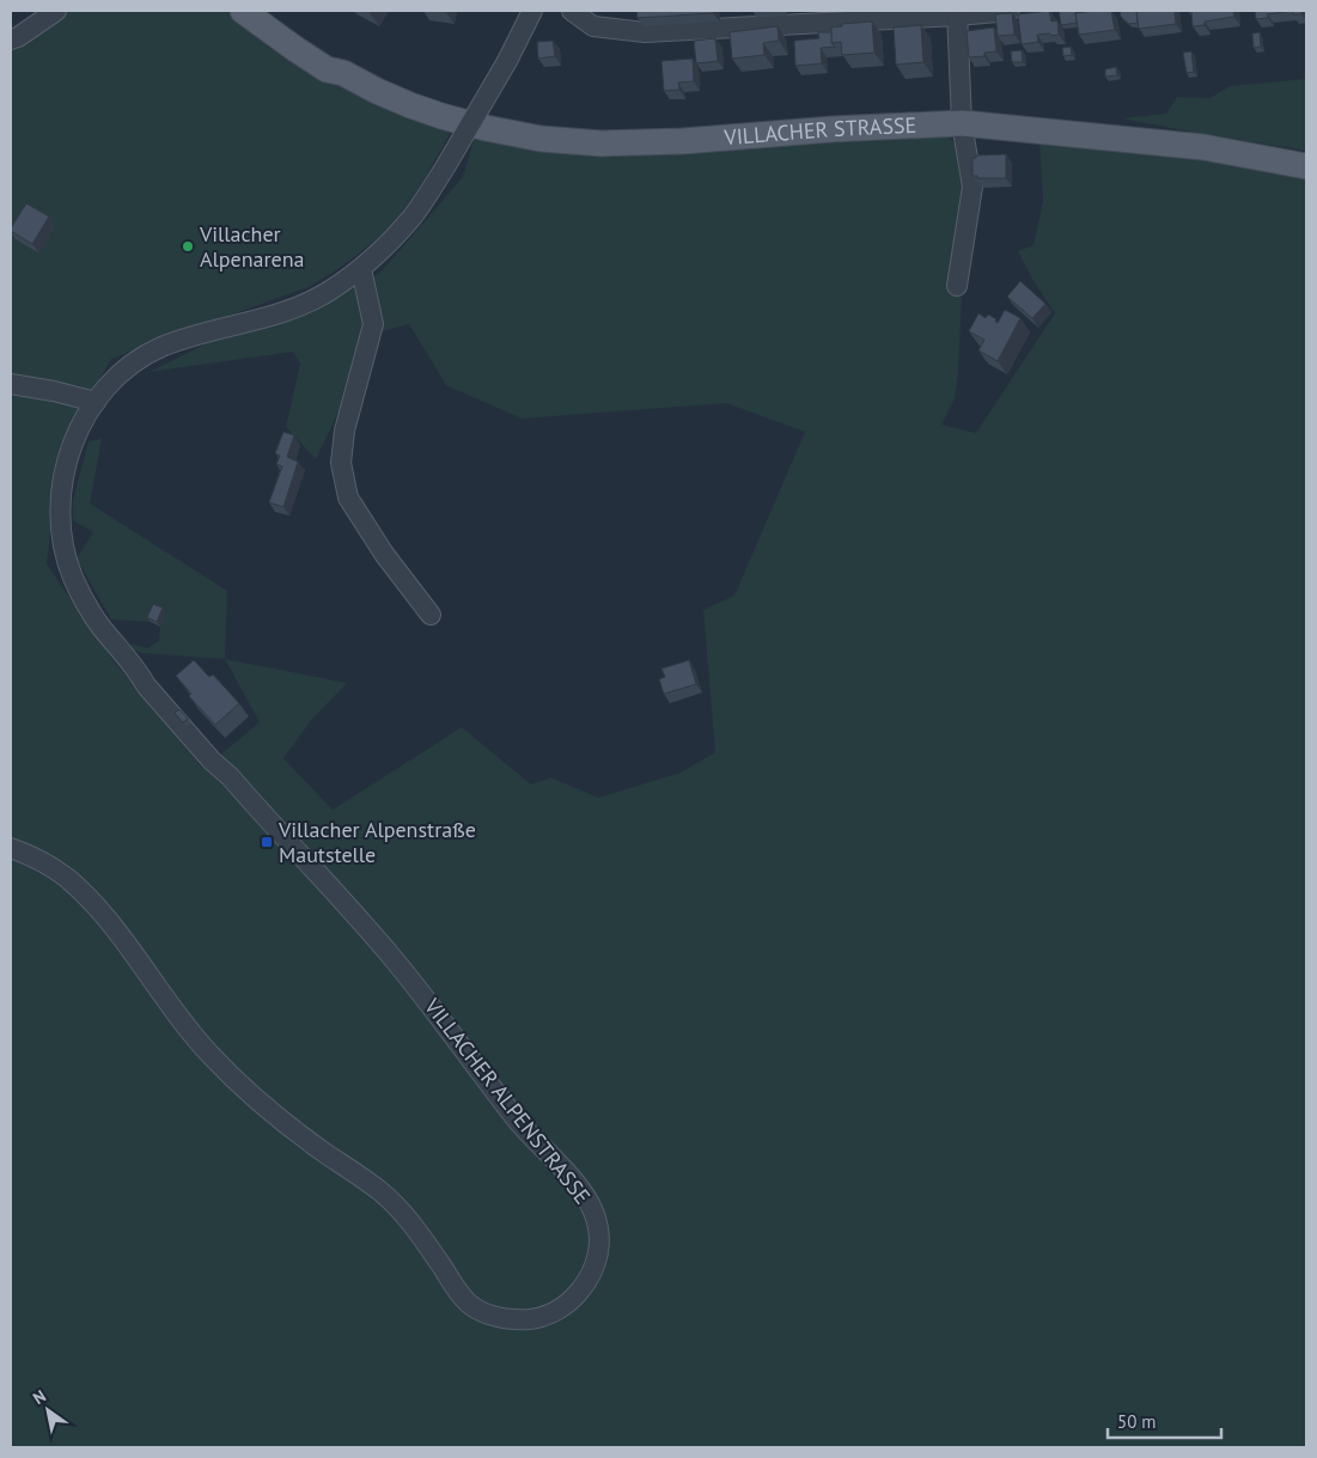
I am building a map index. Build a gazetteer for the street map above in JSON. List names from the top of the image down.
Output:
{
  "streets": {
    "main road": ["VILLACHER STRASSE"],
    "street": ["VILLACHER ALPENSTRASSE"]
  },
  "places": {
    "other": ["Villacher Alpenarena"],
    "transit": ["Villacher Alpenstraße Mautstelle"]
  },
  "scale_bar": "50 m",
  "north": "top left"
}
